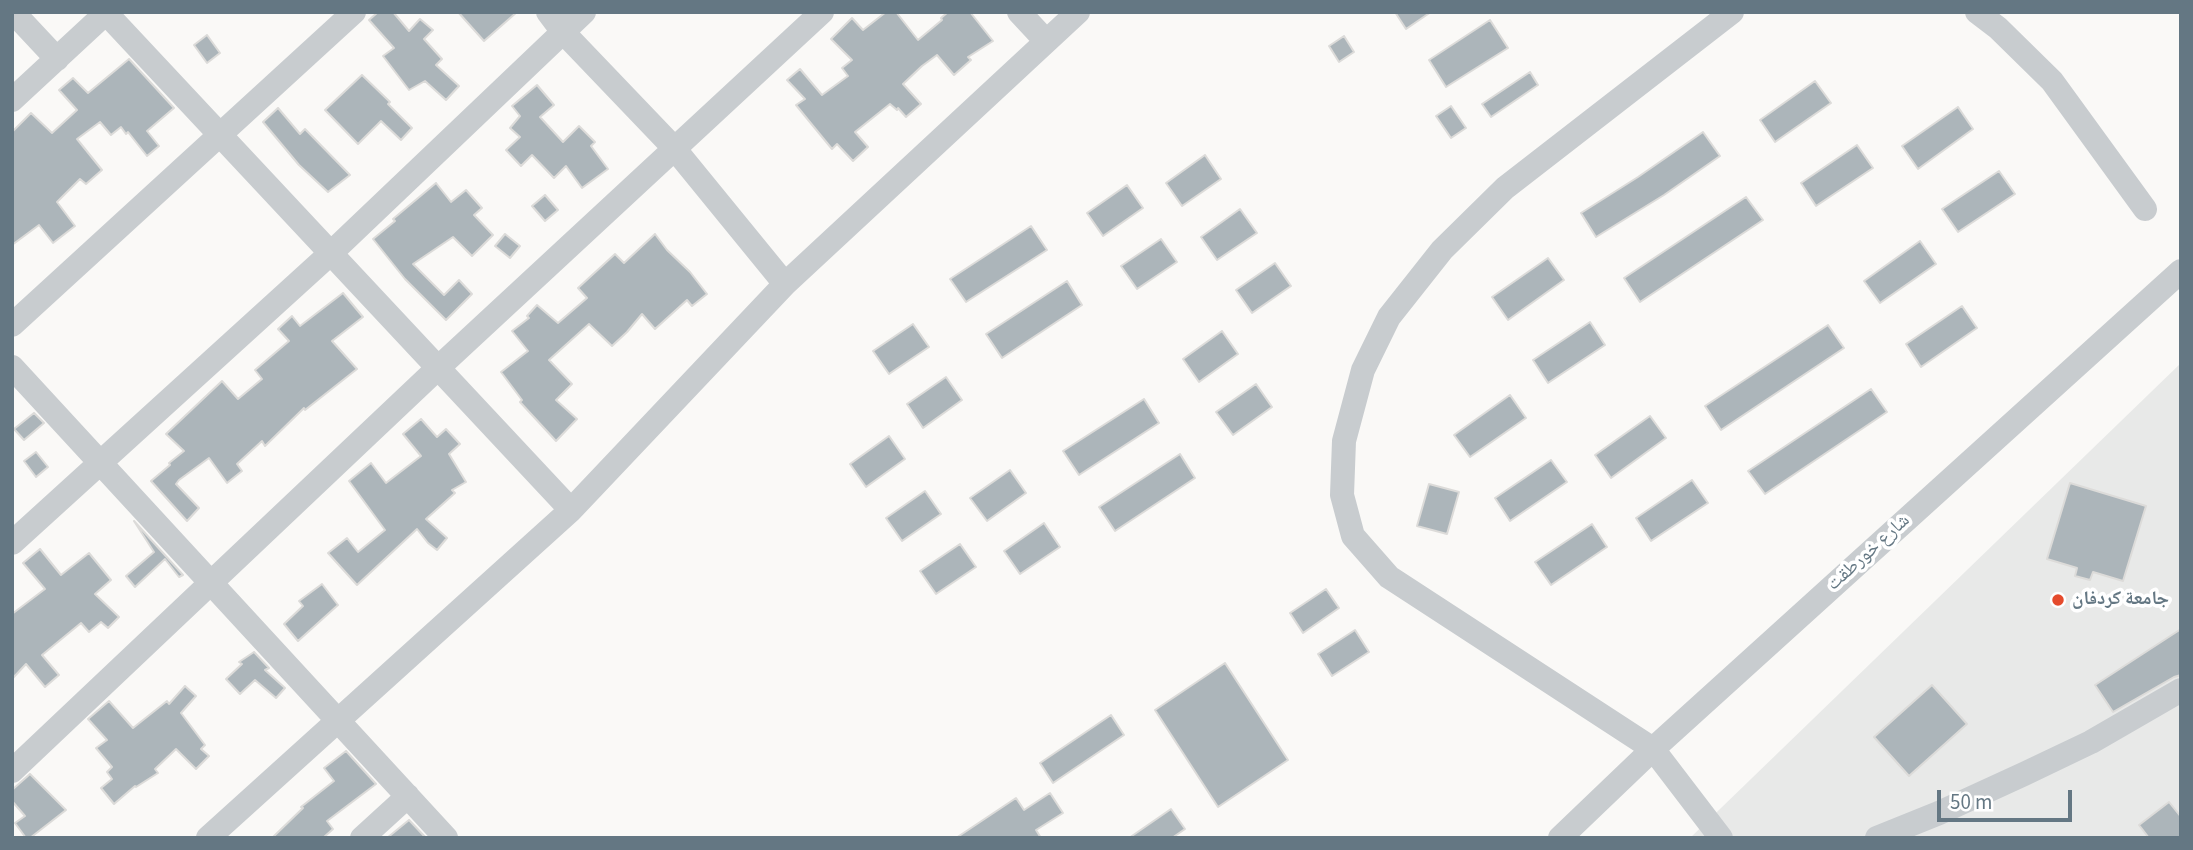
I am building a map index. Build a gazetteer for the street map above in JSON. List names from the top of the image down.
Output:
{
  "streets": {
    "street": ["شارع خورطقت"]
  },
  "places": ["جامعة كردفان"],
  "scale_bar": "50 m"
}
